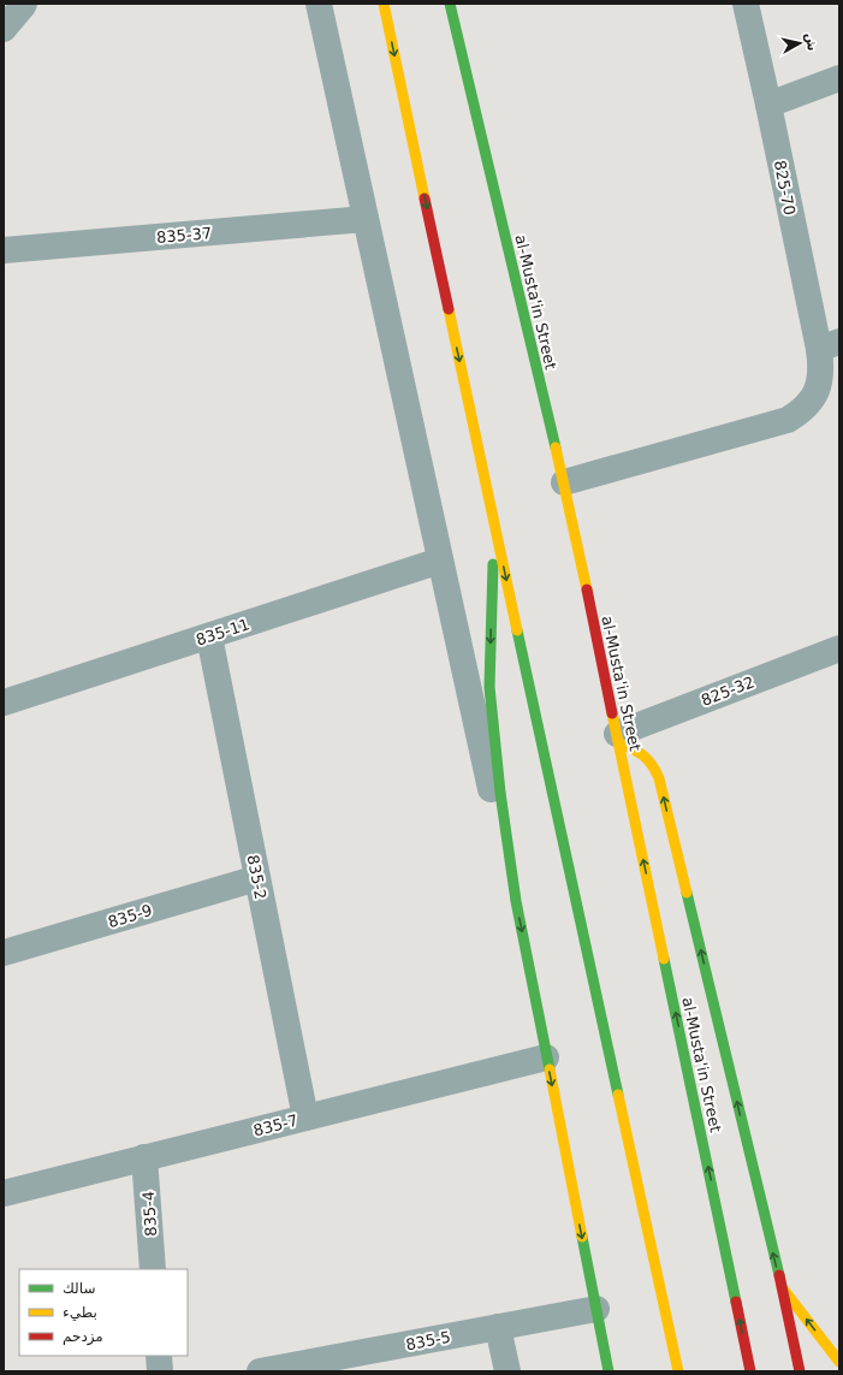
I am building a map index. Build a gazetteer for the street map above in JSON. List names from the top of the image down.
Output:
{
  "streets": {
    "main road": ["al-Musta'in Street"],
    "street": [
      "825-70",
      "835-37",
      "835-11",
      "825-32",
      "835-2",
      "835-9",
      "835-7",
      "835-4",
      "835-5"
    ]
  },
  "crossings": [
    ["825-70", "al-Musta'in Street"],
    ["al-Musta'in Street", "825-32"],
    ["835-11", "835-2"],
    ["835-2", "835-9"],
    ["835-2", "835-7"],
    ["835-7", "835-4"]
  ],
  "legend": ["سالك", "بطيء", "مزدحم"],
  "north": "right"
}
